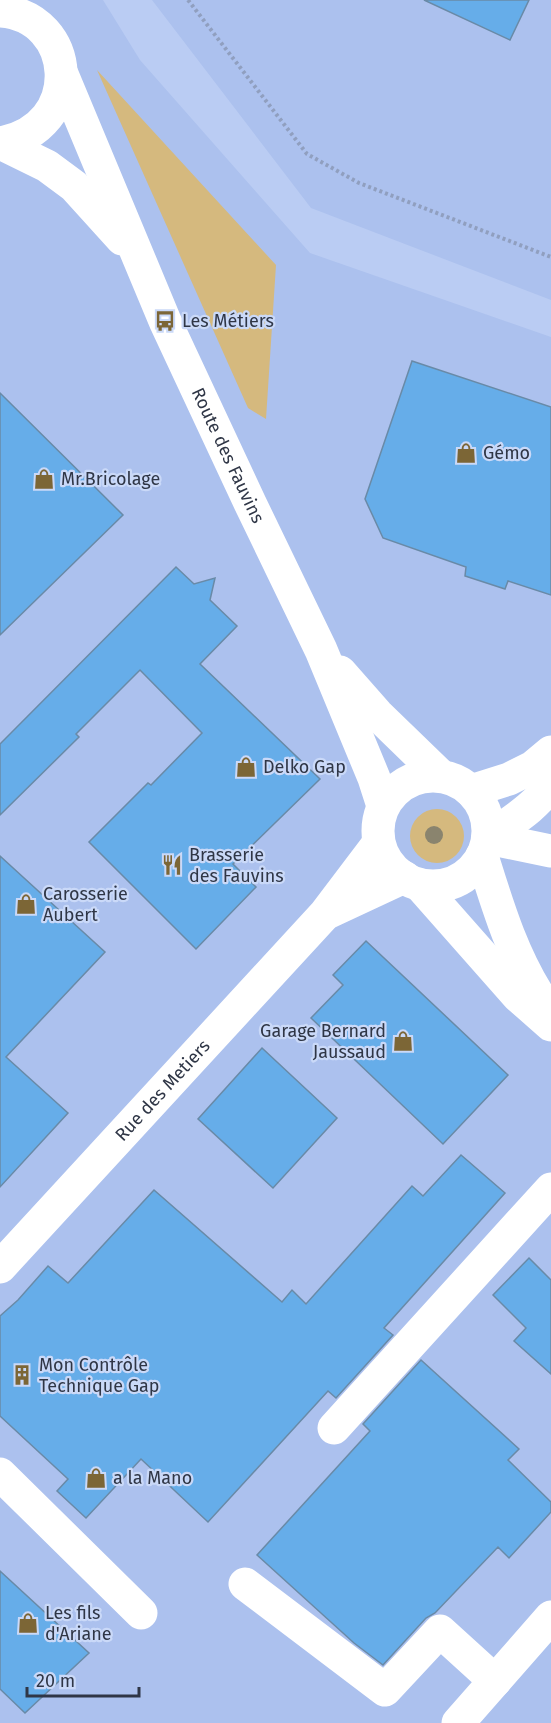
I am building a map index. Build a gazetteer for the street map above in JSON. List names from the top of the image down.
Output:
{
  "streets": {
    "street": ["Route des Fauvins", "Rue des Metiers"]
  },
  "crossings": [
    ["Route des Fauvins", "Rue des Metiers"]
  ],
  "places": {
    "bus stop": ["Les Métiers"],
    "shop": [
      "Gémo",
      "Mr.Bricolage",
      "Delko Gap",
      "Carosserie Aubert",
      "Garage Bernard Jaussaud",
      "a la Mano",
      "Les fils d'Ariane"
    ],
    "restaurant": ["Brasserie des Fauvins"],
    "building": ["Mon Contrôle Technique Gap"]
  },
  "scale_bar": "20 m"
}
